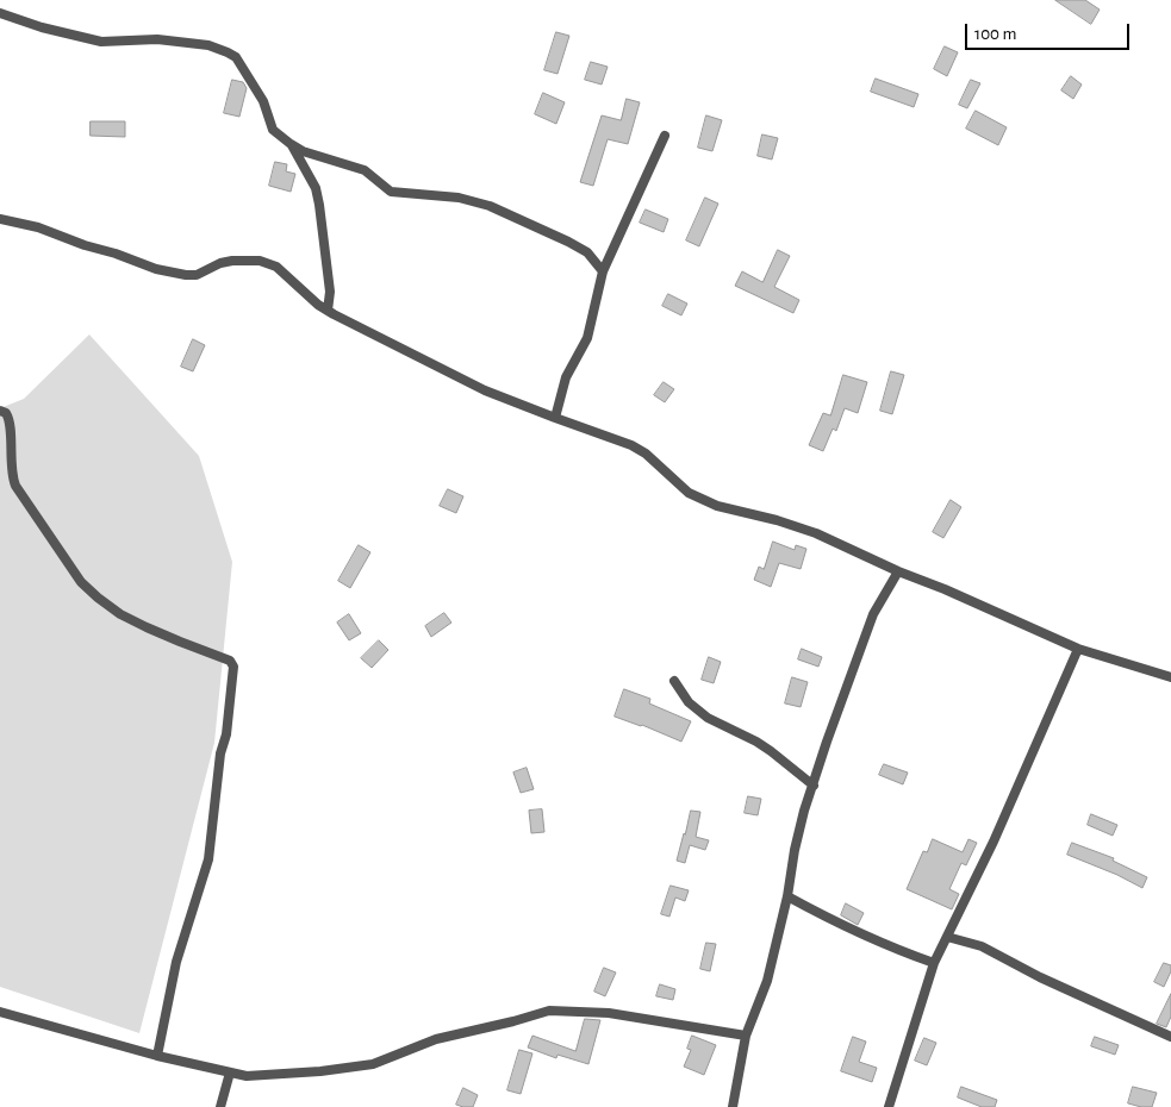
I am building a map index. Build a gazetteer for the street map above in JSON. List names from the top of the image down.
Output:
{
  "scale_bar": "100 m"
}
